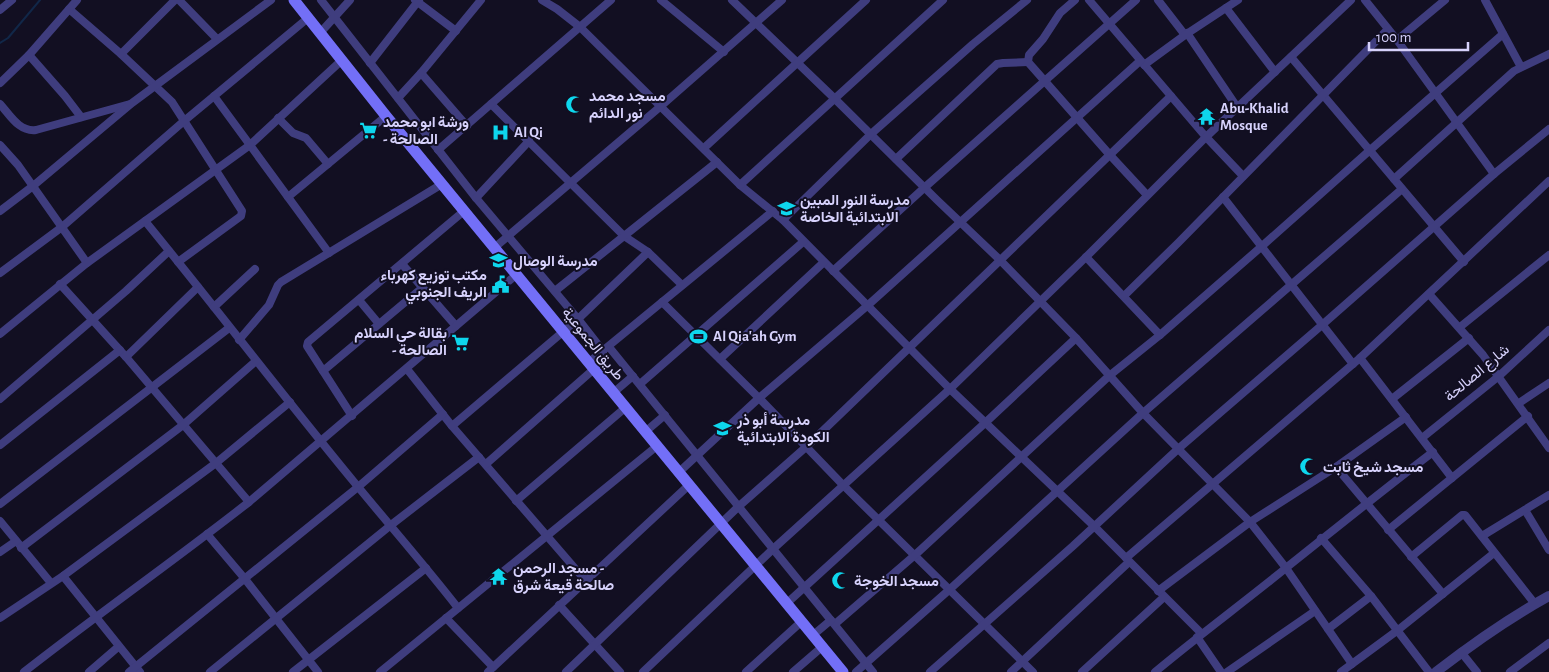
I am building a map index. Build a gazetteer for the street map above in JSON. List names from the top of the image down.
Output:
{
  "streets": {
    "main road": ["طريق الجموعية"],
    "street": ["شارع الصالحة"]
  },
  "places": {
    "mosque": ["مسجد محمد نور الدائم", "مسجد شيخ ثابت", "مسجد الخوجة"],
    "temple": ["Abu-Khalid Mosque", "مسجد الرحمن - صالحة قيعة شرق"],
    "supermarket": ["ورشة ابو محمد - الصالحة", "بقالة حي السلام - الصالحة"],
    "hospital": ["Al Qi"],
    "school or university": ["مدرسة النور المبين الابتدائية الخاصة", "مدرسة الوصال", "مدرسة أبو ذر الكودة الابتدائية"],
    "public building": ["مكتب توزيع كهرباء الريف الجنوبي"],
    "sports": ["Al Qia'ah Gym"]
  },
  "scale_bar": "100 m"
}
